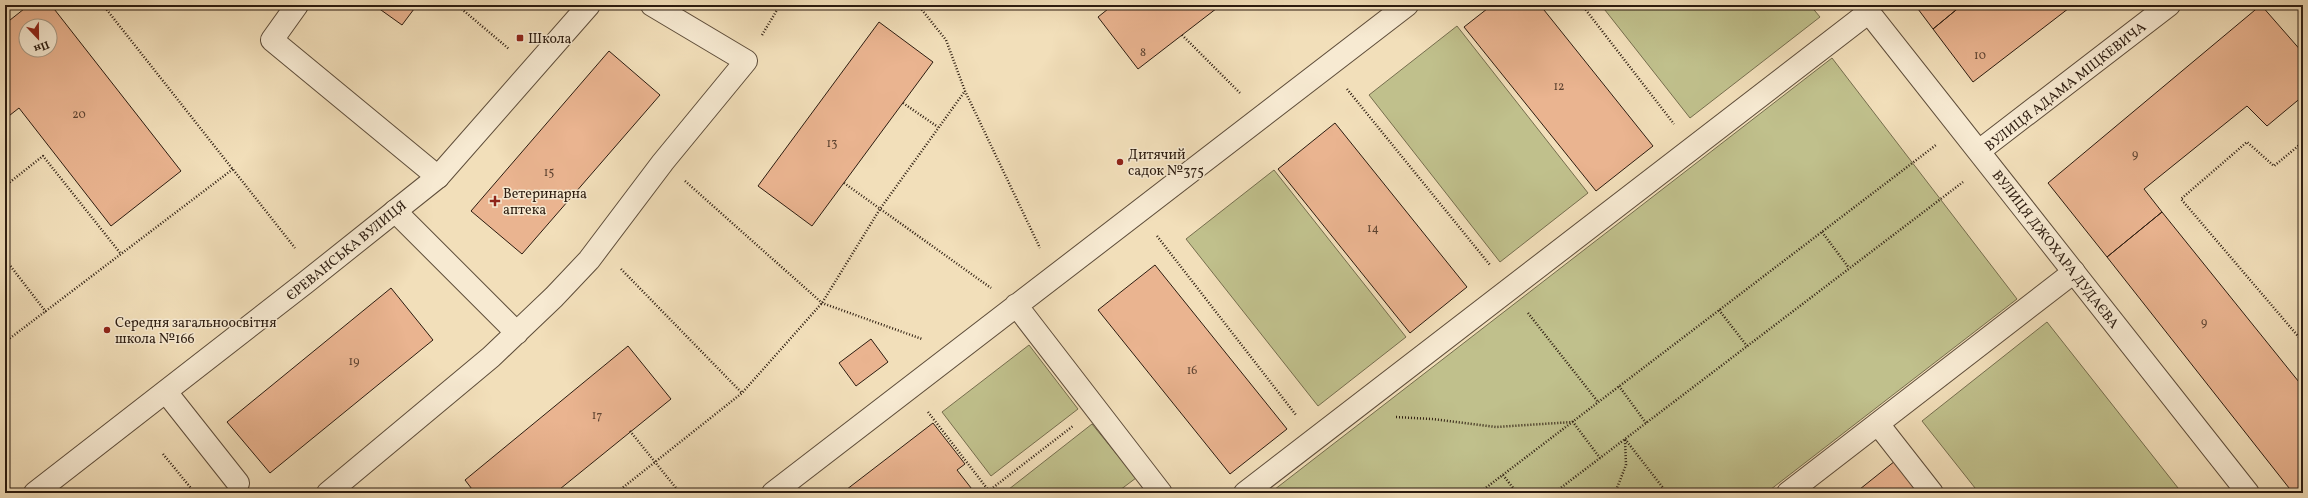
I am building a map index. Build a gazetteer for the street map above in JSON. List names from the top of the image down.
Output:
{
  "streets": {
    "street": ["ВУЛИЦЯ АДАМА МІЦКЕВИЧА", "ВУЛИЦЯ ДЖОХАРА ДУДАЄВА", "ЄРЕВАНСЬКА ВУЛИЦЯ"]
  },
  "crossings": [
    ["ВУЛИЦЯ АДАМА МІЦКЕВИЧА", "ВУЛИЦЯ ДЖОХАРА ДУДАЄВА"]
  ],
  "places": {
    "transit": ["Школа"],
    "other": ["Дитячий садок №375", "Середня загальноосвітня школа №166"],
    "health": ["Ветеринарна аптека"]
  },
  "house_numbers": [
    "8",
    "10",
    "12",
    "20",
    "13",
    "9",
    "15",
    "14",
    "9",
    "19",
    "16",
    "17"
  ],
  "north": "bottom"
}
